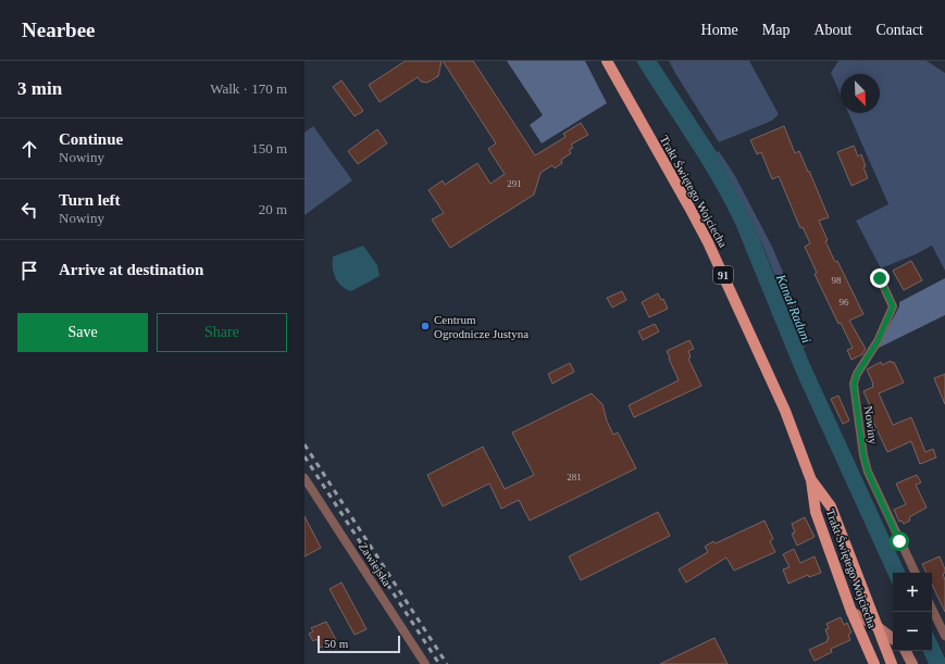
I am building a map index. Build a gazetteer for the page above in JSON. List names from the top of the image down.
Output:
{
  "streets": {
    "main road": ["Trakt Świętego Wojciecha", "91"],
    "street": ["Nowiny", "Zawiejska"]
  },
  "water": ["Kanał Raduni"],
  "places": ["Centrum Ogrodnicze Justyna"],
  "house_numbers": [
    "291",
    "98",
    "96",
    "281"
  ],
  "scale_bar": "50 m",
  "north": "bottom right",
  "page": {
    "header": "Nearbee",
    "nav": [
      "Home",
      "Map",
      "About",
      "Contact"
    ],
    "heading": ["3 min", "Walk · 170 m"],
    "list": [
      ["Continue", "Nowiny", "150 m"],
      ["Turn left", "Nowiny", "20 m"],
      "Arrive at destination"
    ],
    "buttons": ["Save", "Share"],
    "map_buttons": ["+", "−"],
    "scale": "50 m"
  }
}
